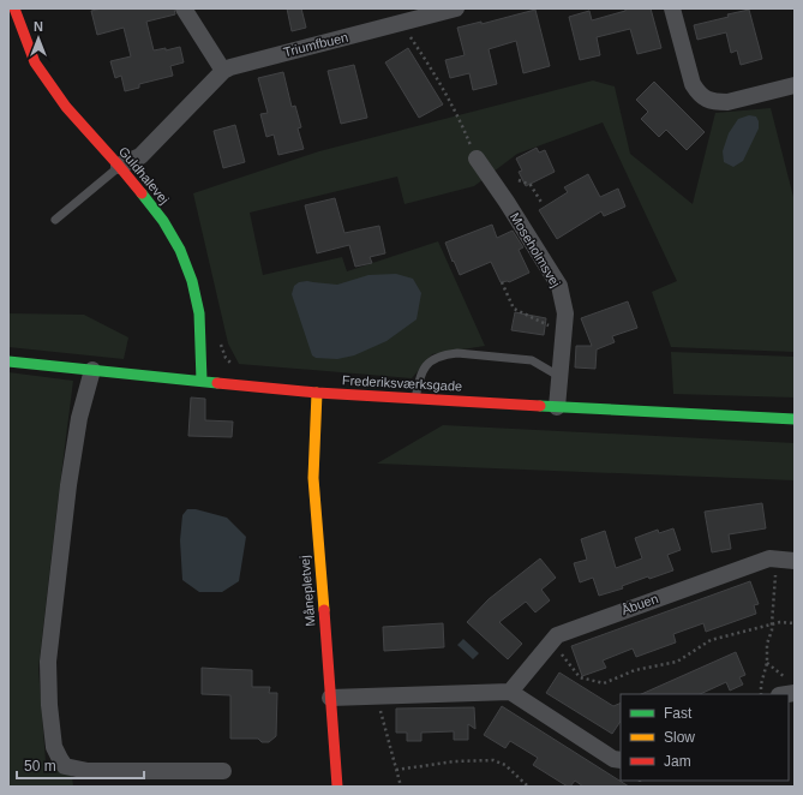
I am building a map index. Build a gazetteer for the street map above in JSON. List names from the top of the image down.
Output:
{
  "streets": {
    "street": [
      "Triumfbuen",
      "Guldhalevej",
      "Moseholmsvej",
      "Frederiksværksgade",
      "Månepletvej",
      "Åbuen"
    ]
  },
  "crossings": [
    ["Triumfbuen", "Guldhalevej"],
    ["Guldhalevej", "Frederiksværksgade"],
    ["Moseholmsvej", "Frederiksværksgade"],
    ["Frederiksværksgade", "Månepletvej"]
  ],
  "legend": ["Fast", "Slow", "Jam"],
  "scale_bar": "50 m",
  "north": "top"
}
